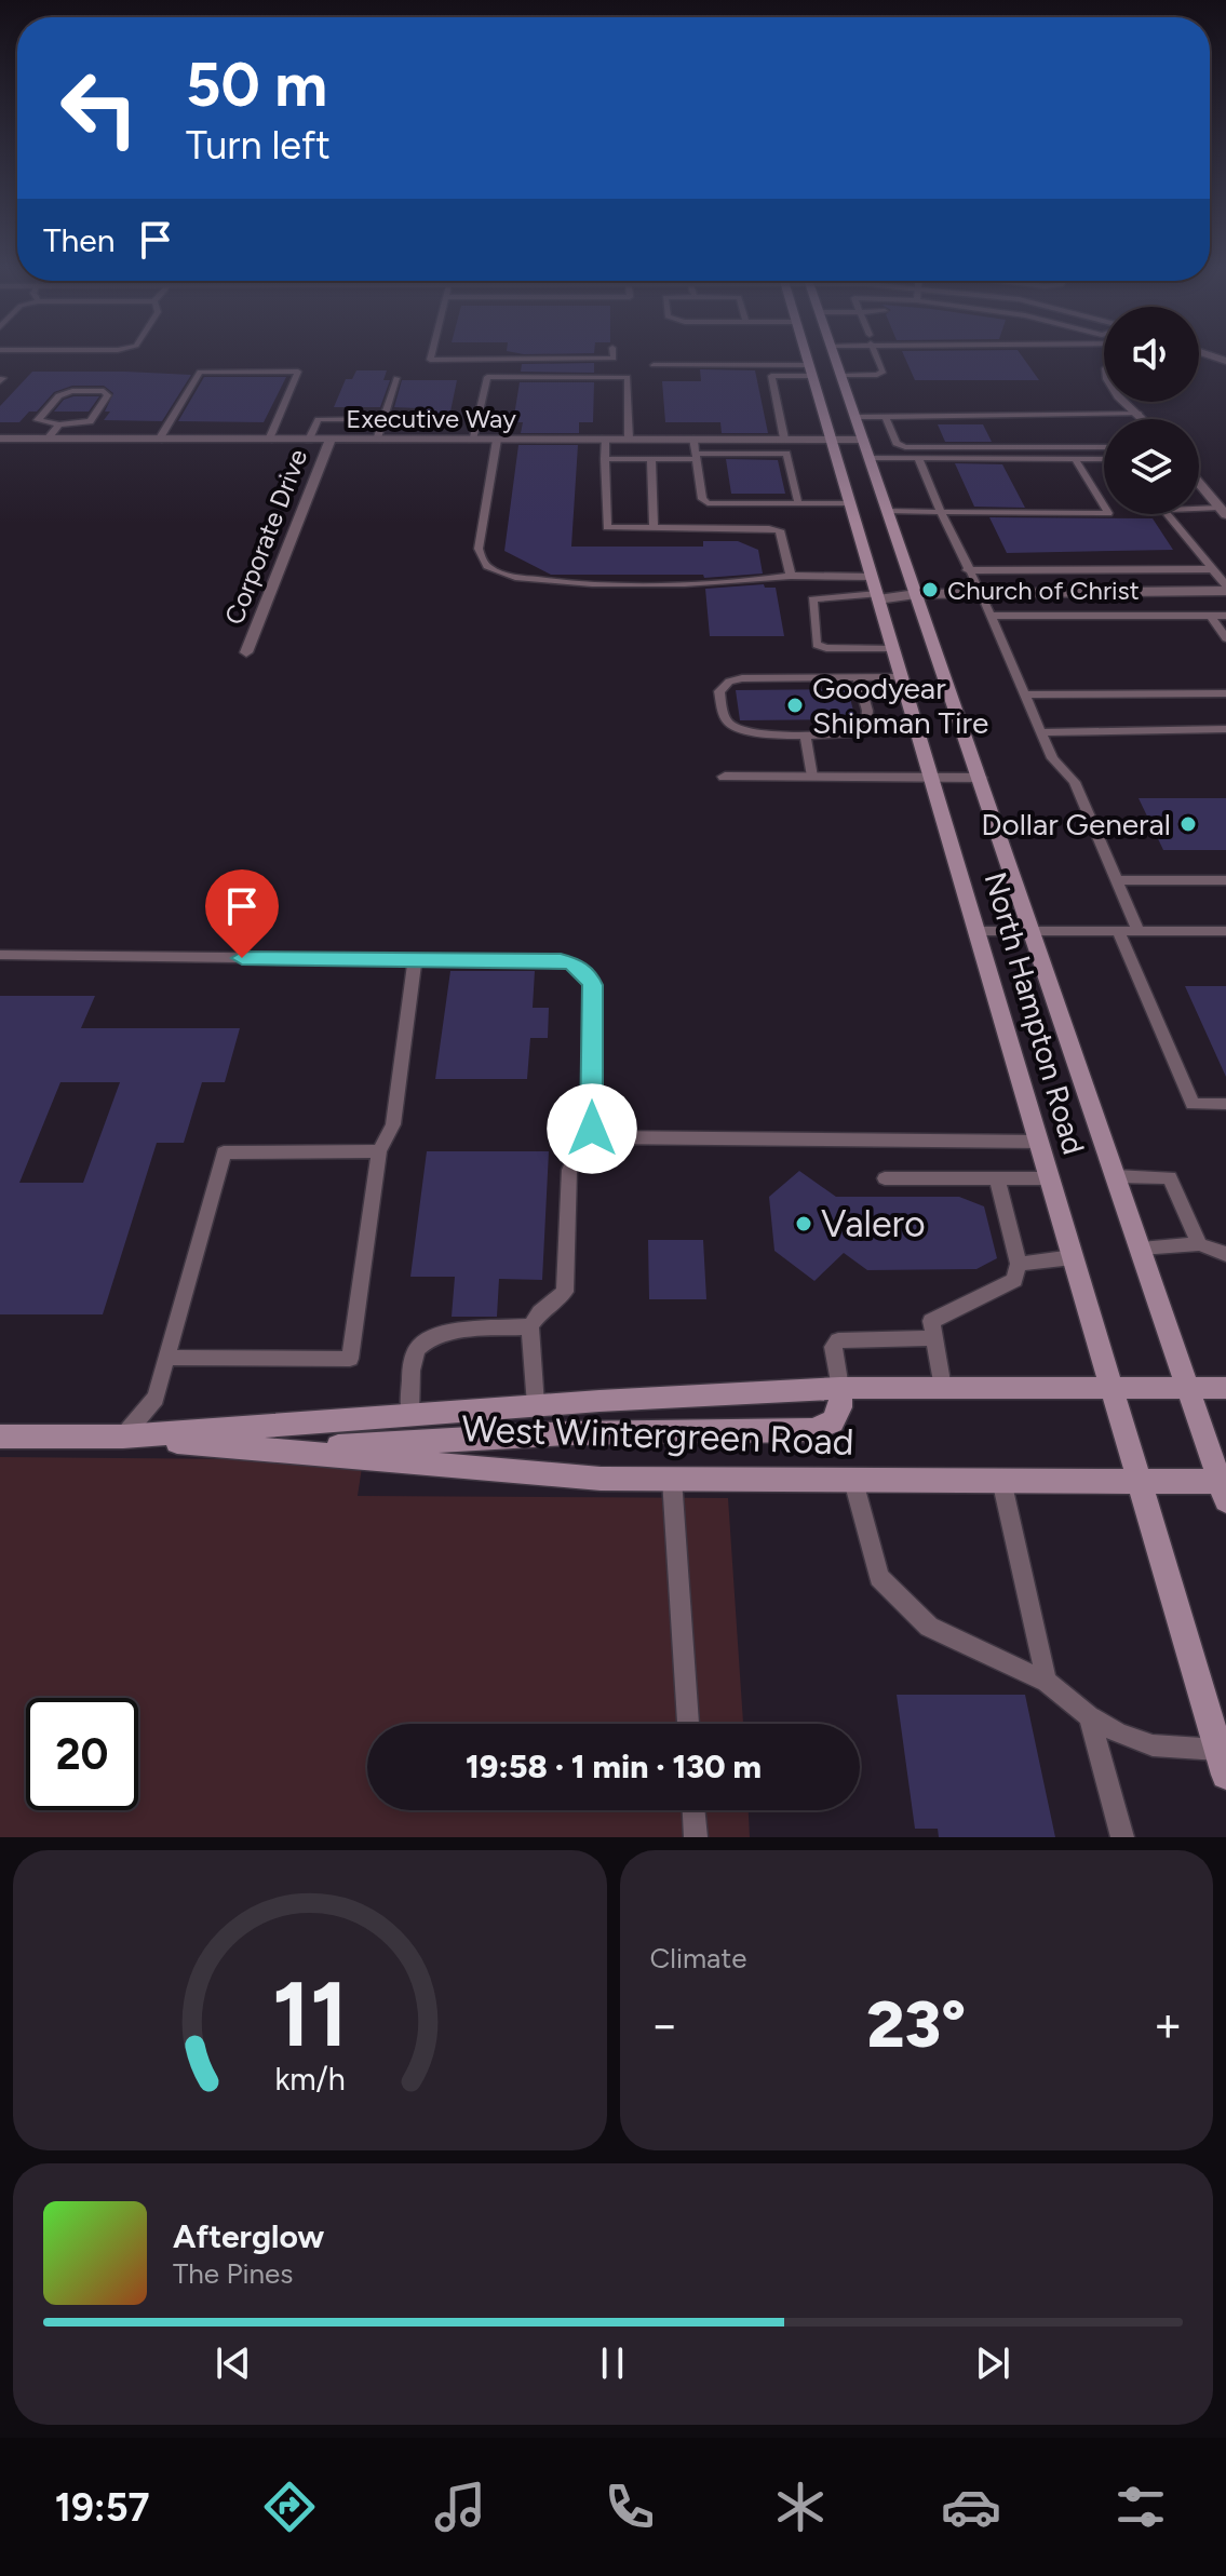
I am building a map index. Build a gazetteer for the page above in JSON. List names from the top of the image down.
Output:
{
  "streets": {
    "main road": ["North Hampton Road", "West Wintergreen Road"],
    "street": ["Executive Way", "Corporate Drive"]
  },
  "crossings": [
    ["Executive Way", "Corporate Drive"],
    ["Executive Way", "North Hampton Road"],
    ["North Hampton Road", "West Wintergreen Road"]
  ],
  "places": [
    "Church of Christ",
    "Goodyear Shipman Tire",
    "Dollar General",
    "Valero"
  ],
  "page": {
    "turn": ["50 m", "Turn left"],
    "then": "Then",
    "limit": "20",
    "trip": "19:58 · 1 min · 130 m",
    "tile": "Climate",
    "heat": ["−", "23°", "+"],
    "song": ["Afterglow", "The Pines"],
    "tabs": "19:57",
    "gauge": ["11", "km/h"]
  }
}
